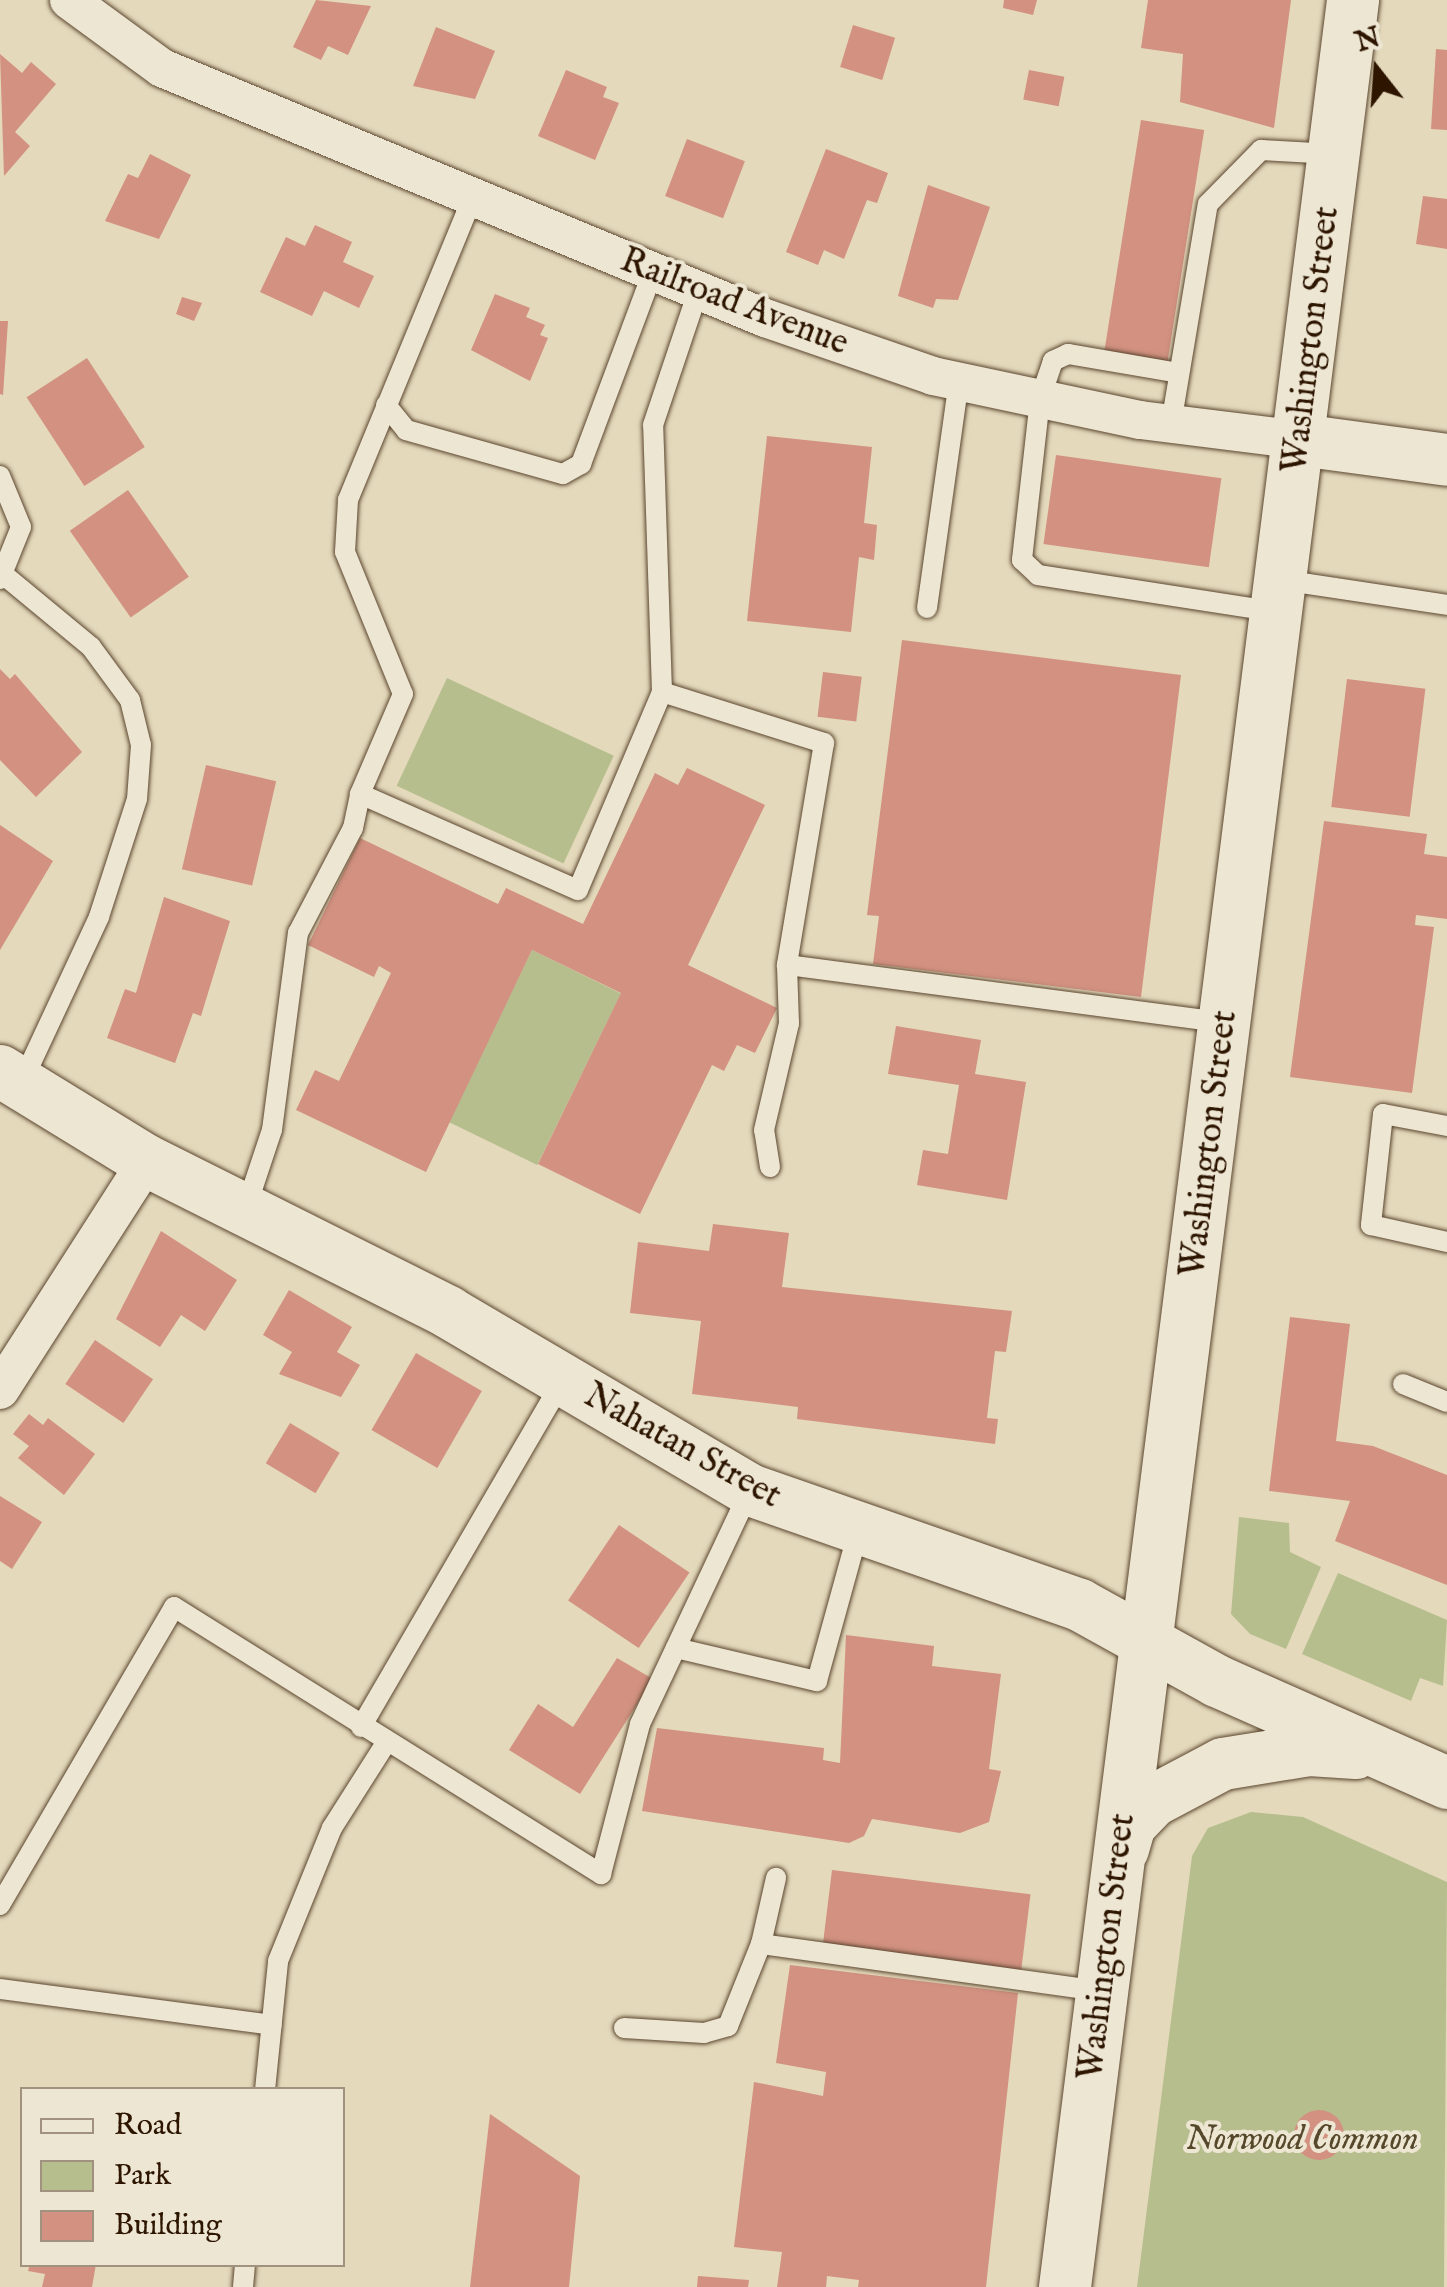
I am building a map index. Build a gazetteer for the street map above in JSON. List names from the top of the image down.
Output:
{
  "streets": {
    "main road": ["Railroad Avenue", "Washington Street", "Nahatan Street"]
  },
  "crossings": [
    ["Railroad Avenue", "Washington Street"],
    ["Washington Street", "Nahatan Street"]
  ],
  "parks": ["Norwood Common"],
  "legend": ["Road", "Park", "Building"],
  "north": "top"
}
